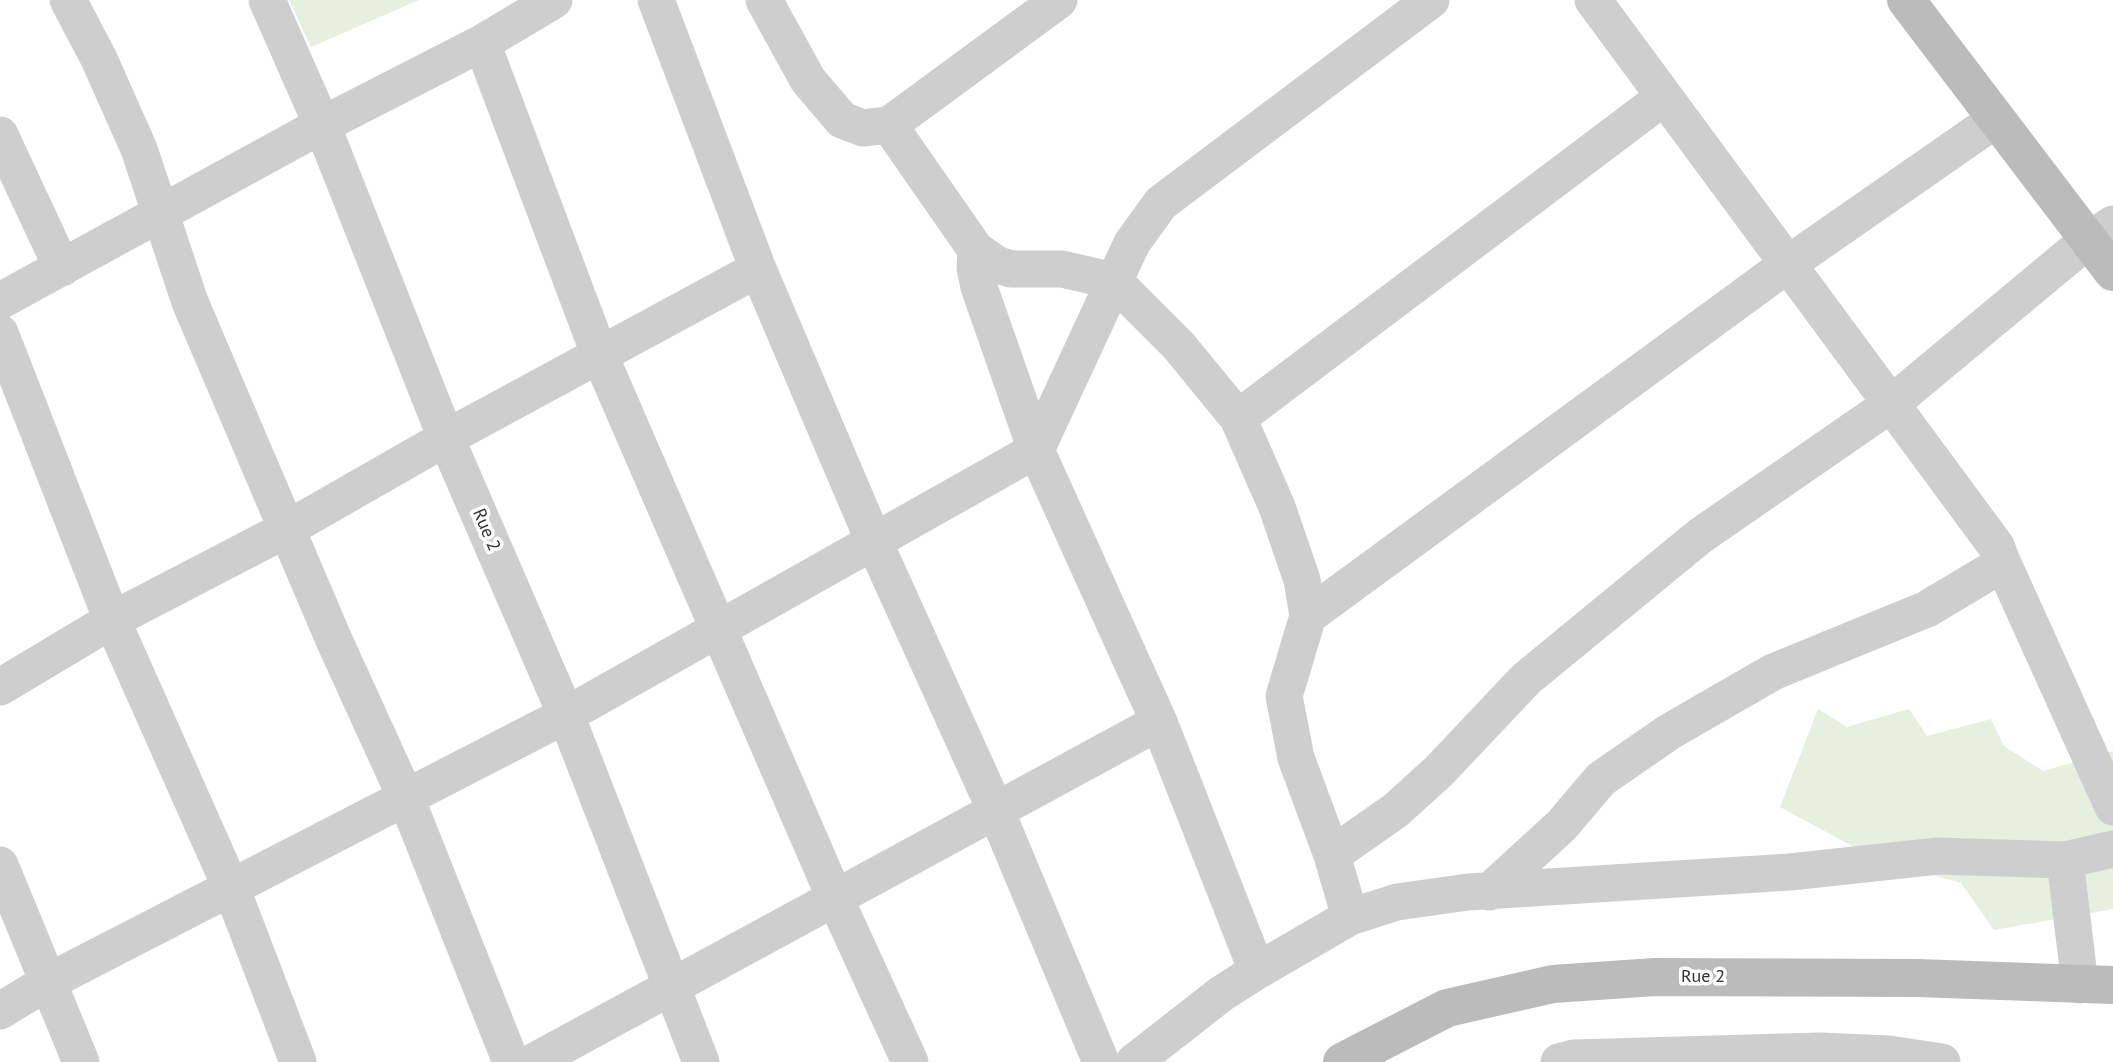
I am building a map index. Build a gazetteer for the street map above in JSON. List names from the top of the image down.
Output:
{
  "streets": {
    "street": ["Rue 2"]
  }
}
